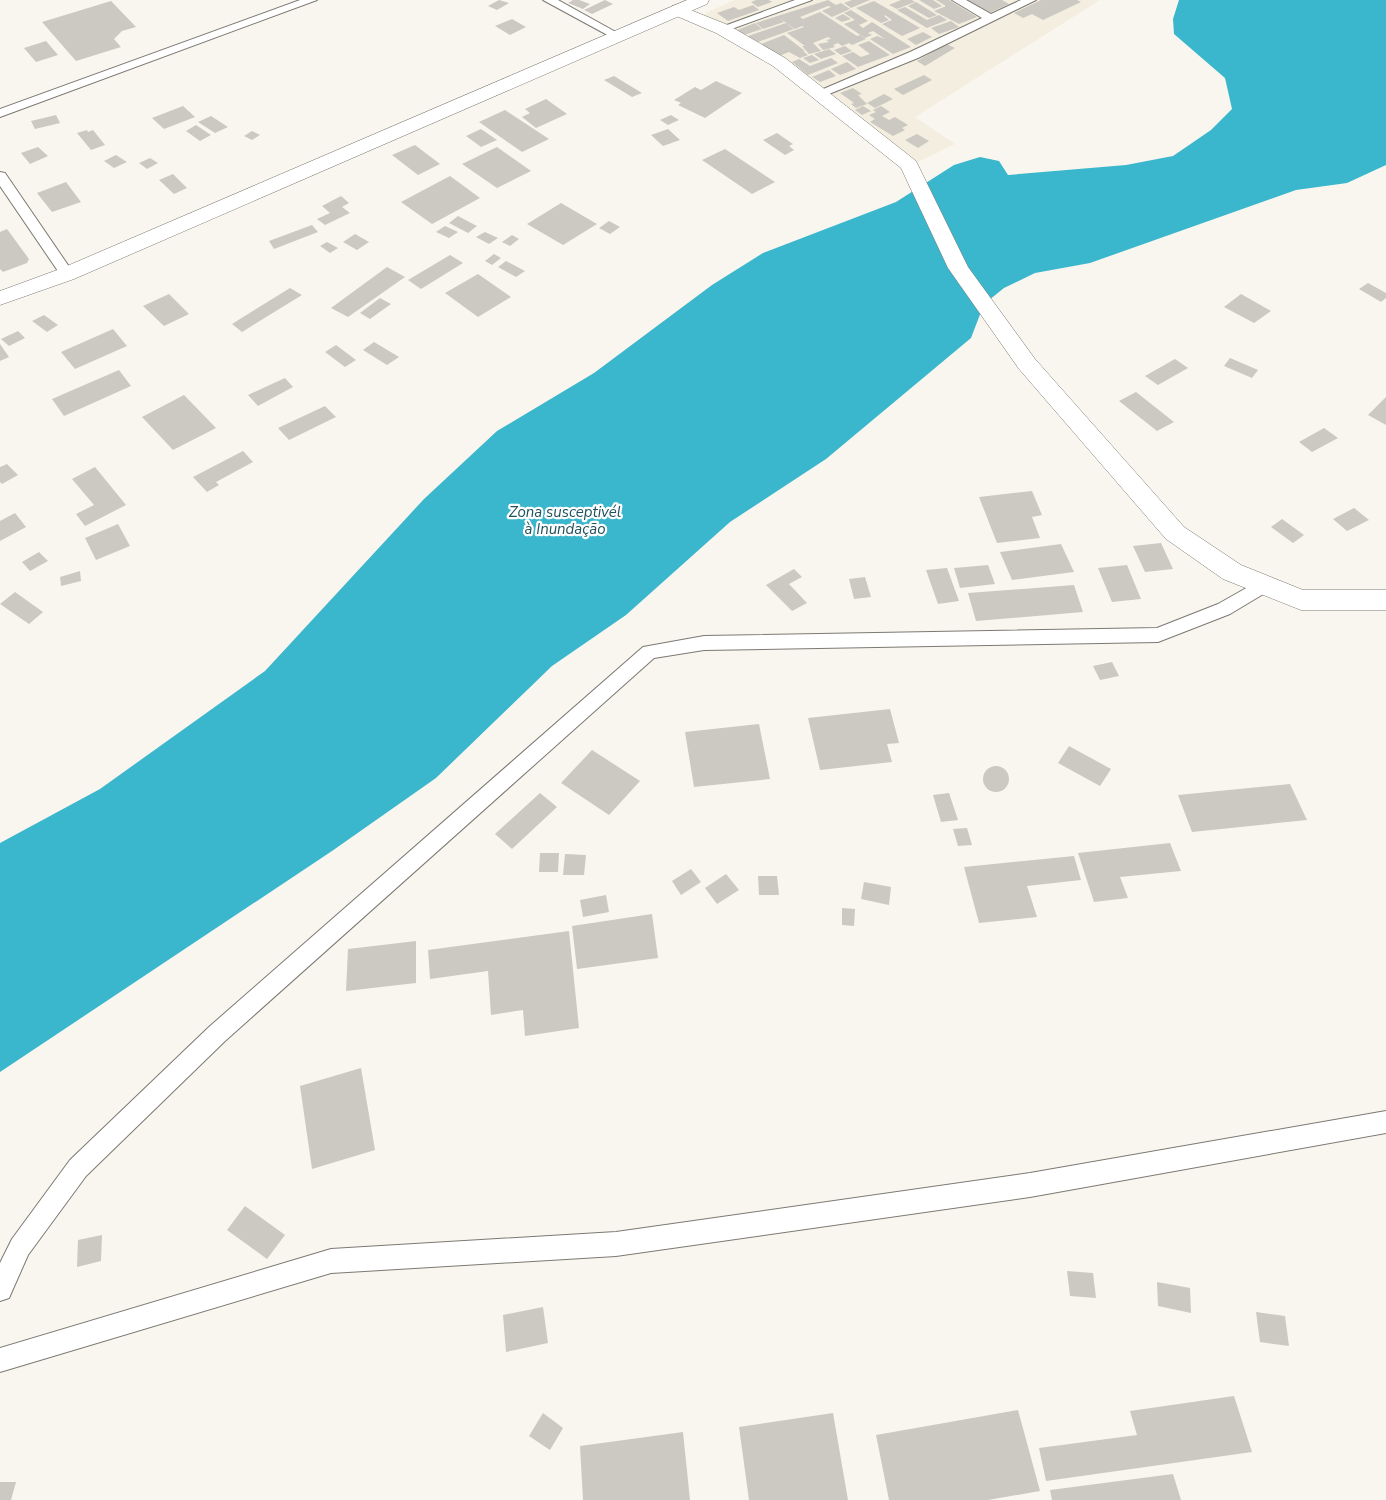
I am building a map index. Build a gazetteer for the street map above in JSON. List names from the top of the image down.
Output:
{
  "water": ["Zona susceptivél à Inundação"]
}
